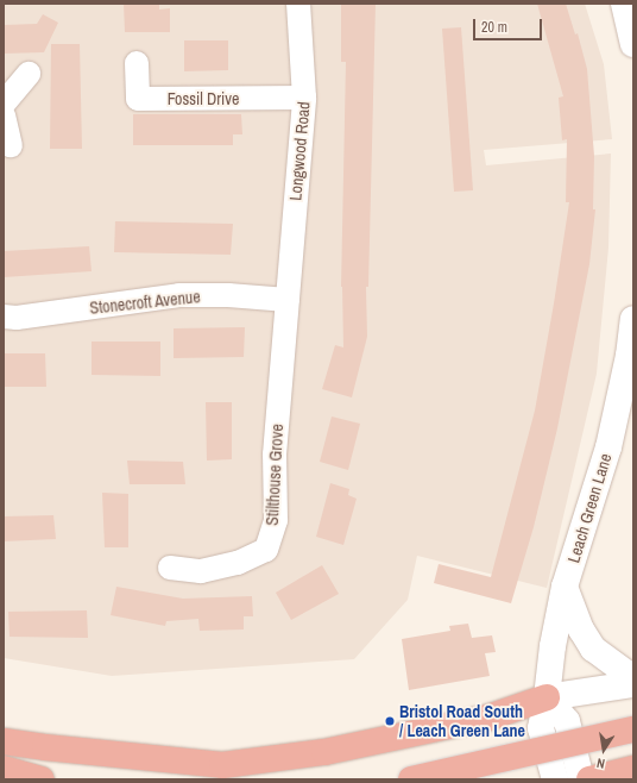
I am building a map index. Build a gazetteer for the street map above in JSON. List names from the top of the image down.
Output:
{
  "streets": {
    "street": [
      "Fossil Drive",
      "Longwood Road",
      "Stonecroft Avenue",
      "Stilthouse Grove",
      "Leach Green Lane"
    ]
  },
  "crossings": [
    ["Fossil Drive", "Longwood Road"],
    ["Longwood Road", "Stonecroft Avenue"],
    ["Longwood Road", "Stilthouse Grove"],
    ["Stonecroft Avenue", "Stilthouse Grove"]
  ],
  "places": ["Bristol Road South / Leach Green Lane"],
  "scale_bar": "20 m",
  "north": "bottom"
}
